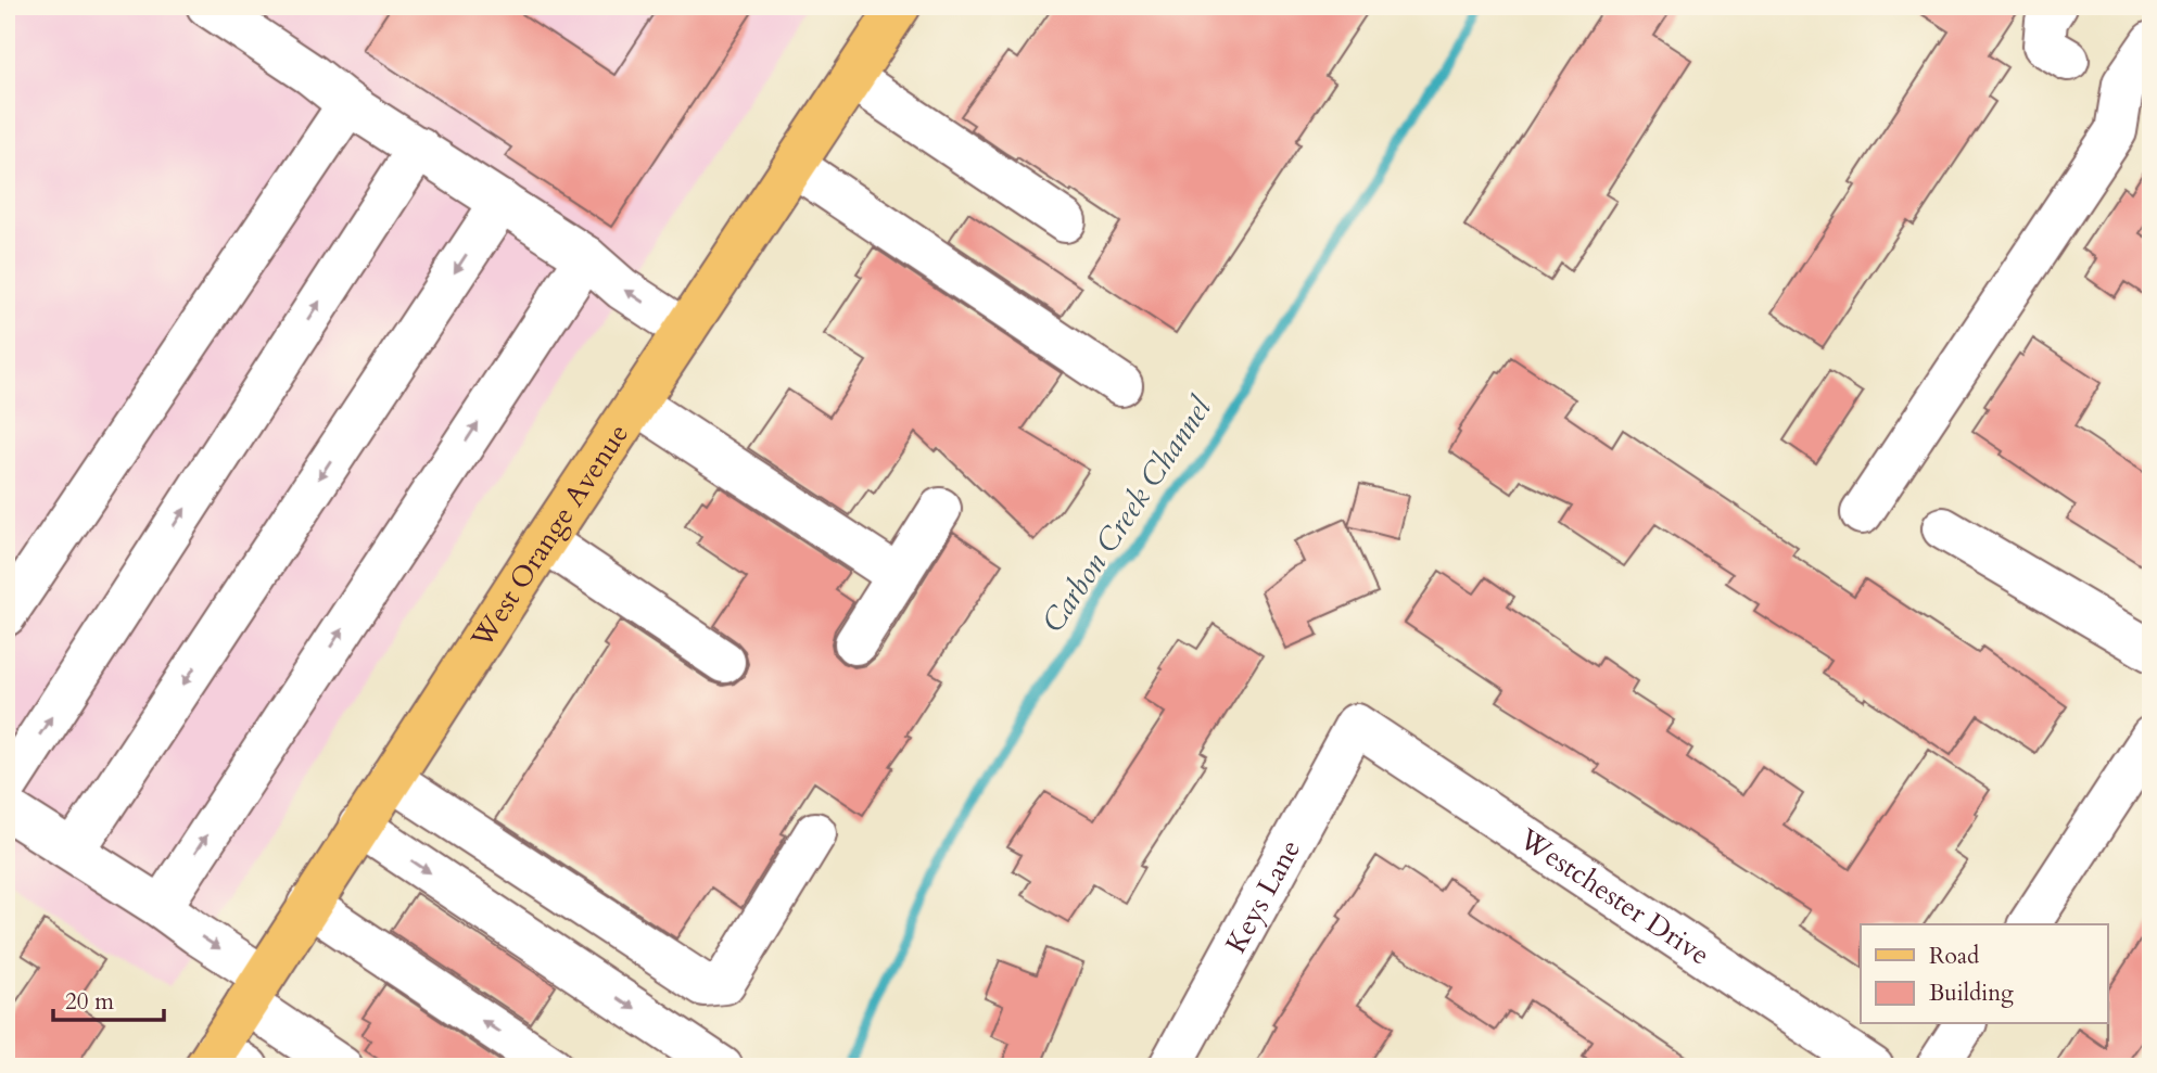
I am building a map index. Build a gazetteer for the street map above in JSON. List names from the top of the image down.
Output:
{
  "streets": {
    "main road": ["West Orange Avenue"],
    "street": ["Keys Lane", "Westchester Drive"]
  },
  "crossings": [
    ["Keys Lane", "Westchester Drive"]
  ],
  "water": ["Carbon Creek Channel"],
  "legend": ["Road", "Building"],
  "scale_bar": "20 m"
}
